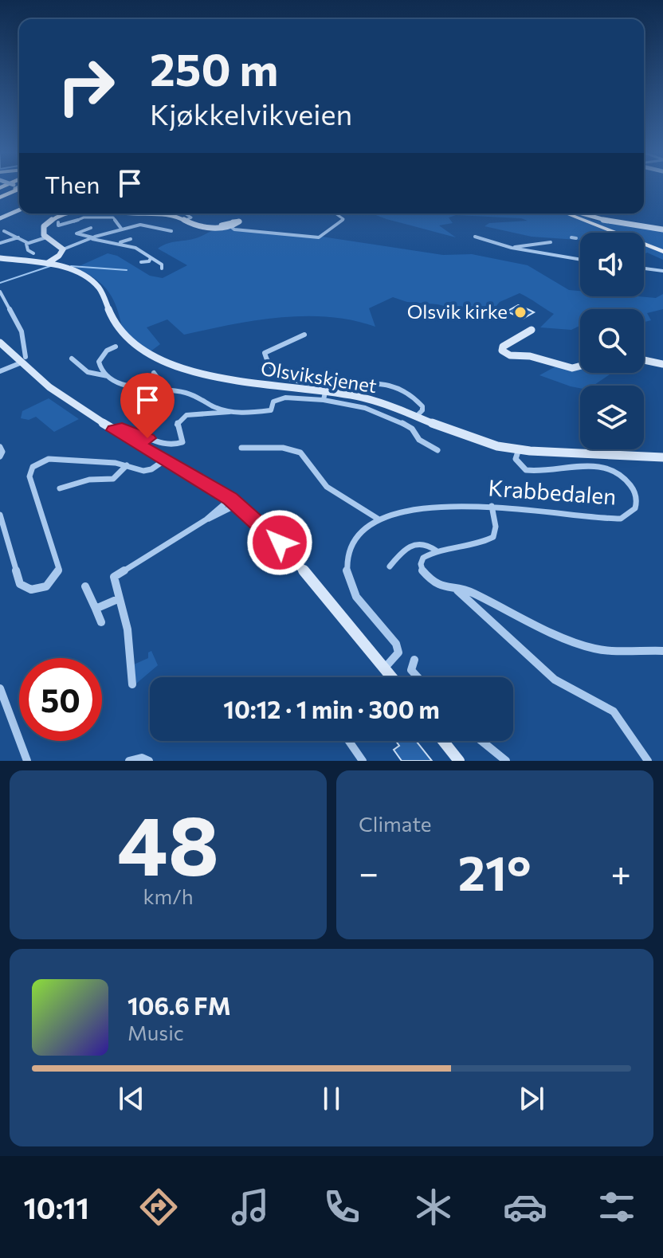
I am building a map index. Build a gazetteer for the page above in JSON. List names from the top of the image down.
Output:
{
  "streets": {
    "main road": ["Olsvikskjenet"],
    "street": ["Krabbedalen"]
  },
  "crossings": [
    ["Olsvikskjenet", "Krabbedalen"]
  ],
  "places": ["Olsvik kirke"],
  "page": {
    "turn": ["250 m", "Kjøkkelvikveien"],
    "then": "Then",
    "limit": "50",
    "trip": "10:12 · 1 min · 300 m",
    "tile": [
      ["48", "km/h"],
      "Climate"
    ],
    "heat": ["−", "21°", "+"],
    "song": ["106.6 FM", "Music"],
    "tabs": "10:11"
  }
}
